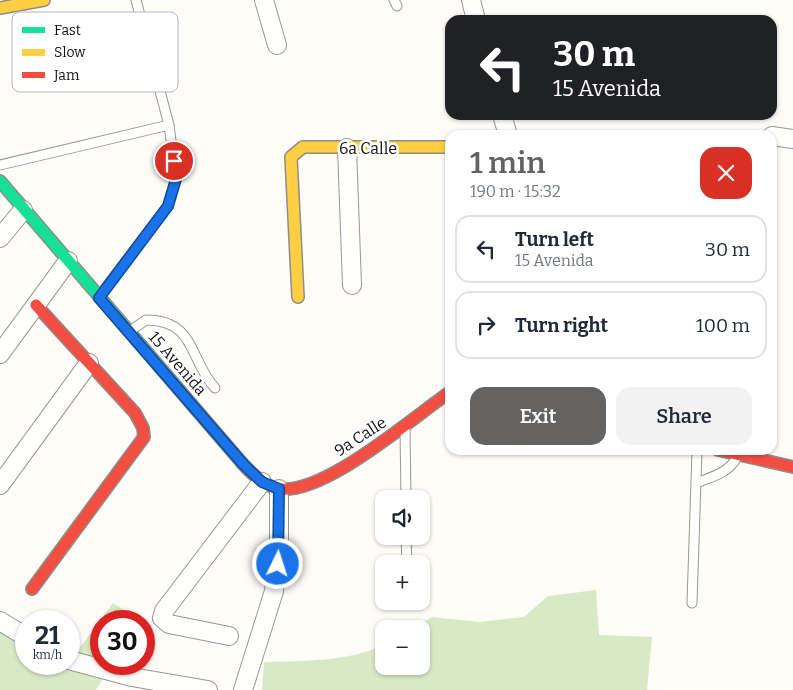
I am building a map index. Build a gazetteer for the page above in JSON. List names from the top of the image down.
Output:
{
  "streets": {
    "street": ["6a Calle", "15 Avenida", "9a Calle"]
  },
  "crossings": [
    ["15 Avenida", "9a Calle"]
  ],
  "legend": ["Fast", "Slow", "Jam"],
  "page": {
    "turn": ["30 m", "15 Avenida"],
    "heading": ["1 min", "190 m · 15:32"],
    "list": [
      {
        "name": "Turn left",
        "note": "15 Avenida",
        "value": "30 m"
      },
      {
        "name": "Turn right",
        "value": "100 m"
      }
    ],
    "buttons": ["Exit", "Share"],
    "map_buttons": ["+", "−"],
    "speed": "21 km/h",
    "limit": "30"
  }
}
